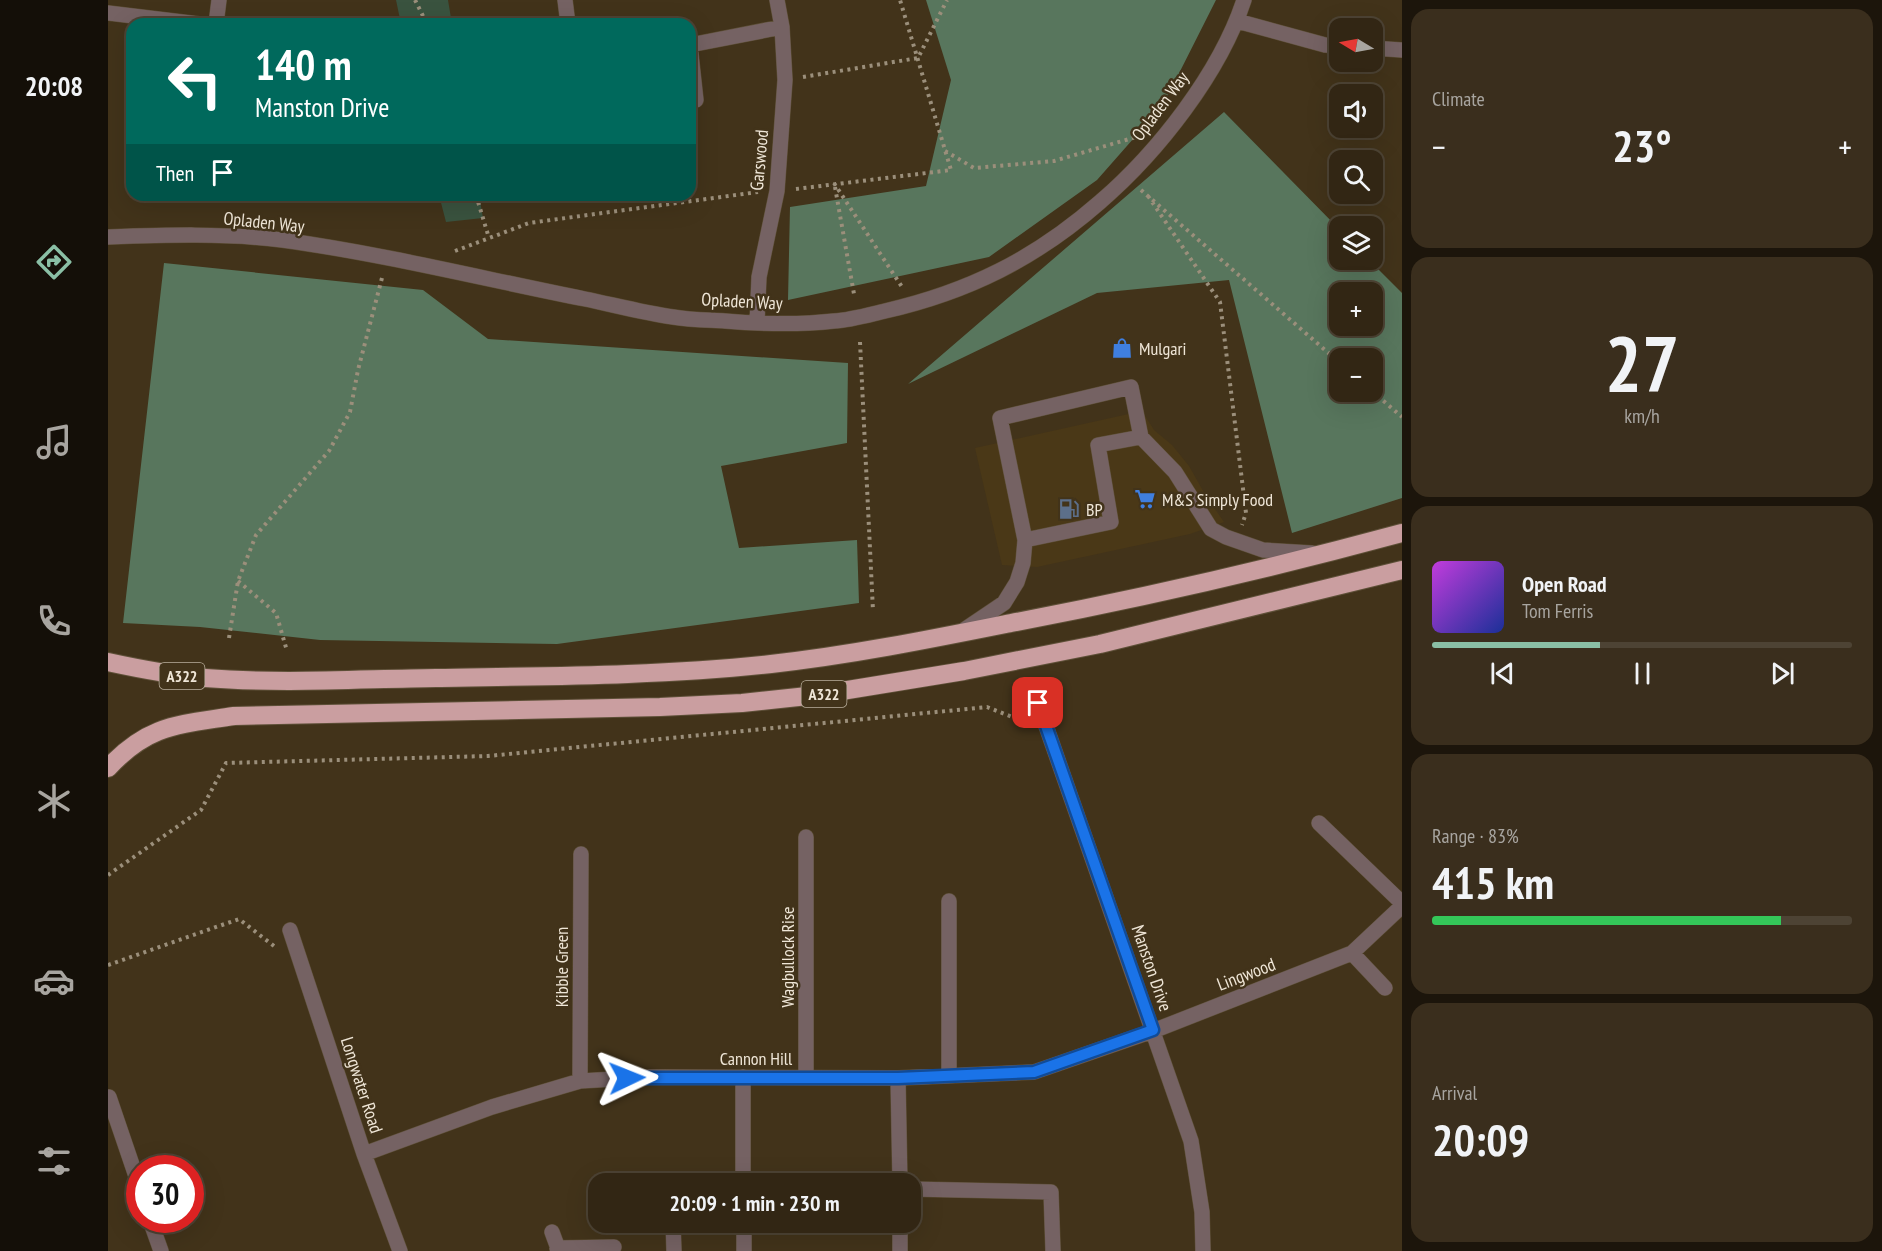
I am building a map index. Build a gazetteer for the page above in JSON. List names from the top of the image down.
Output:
{
  "streets": {
    "highway": ["A322"],
    "street": [
      "Opladen Way",
      "Garswood",
      "Wagbullock Rise",
      "Kibble Green",
      "Manston Drive",
      "Lingwood",
      "Cannon Hill",
      "Longwater Road"
    ]
  },
  "crossings": [
    ["Opladen Way", "Garswood"],
    ["Wagbullock Rise", "Cannon Hill"],
    ["Kibble Green", "Cannon Hill"],
    ["Manston Drive", "Lingwood"],
    ["Manston Drive", "Cannon Hill"],
    ["Lingwood", "Cannon Hill"],
    ["Cannon Hill", "Longwater Road"]
  ],
  "places": {
    "shop": ["Mulgari"],
    "supermarket": ["M&S Simply Food"],
    "fuel station": ["BP"]
  },
  "north": "left",
  "page": {
    "tabs": "20:08",
    "tile": [
      "Climate",
      ["27", "km/h"],
      ["Range · 83%", "415 km"],
      ["Arrival", "20:09"]
    ],
    "map_buttons": ["+", "−"],
    "turn": ["140 m", "Manston Drive"],
    "heat": ["−", "23°", "+"],
    "then": "Then",
    "song": ["Open Road", "Tom Ferris"],
    "limit": "30",
    "trip": "20:09 · 1 min · 230 m"
  }
}
